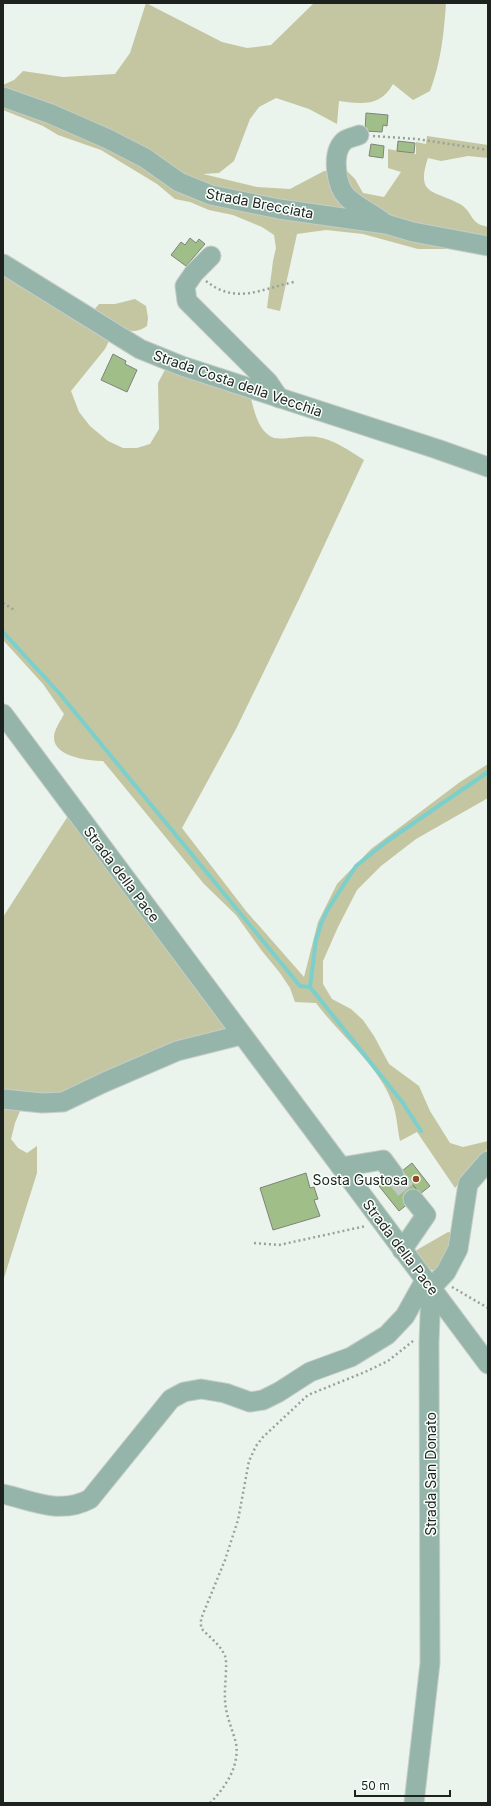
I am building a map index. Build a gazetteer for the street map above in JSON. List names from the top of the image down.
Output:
{
  "streets": {
    "street": [
      "Strada Brecciata",
      "Strada Costa della Vecchia",
      "Strada della Pace",
      "Strada San Donato"
    ]
  },
  "crossings": [
    ["Strada della Pace", "Strada San Donato"]
  ],
  "places": ["Sosta Gustosa"],
  "scale_bar": "50 m"
}
